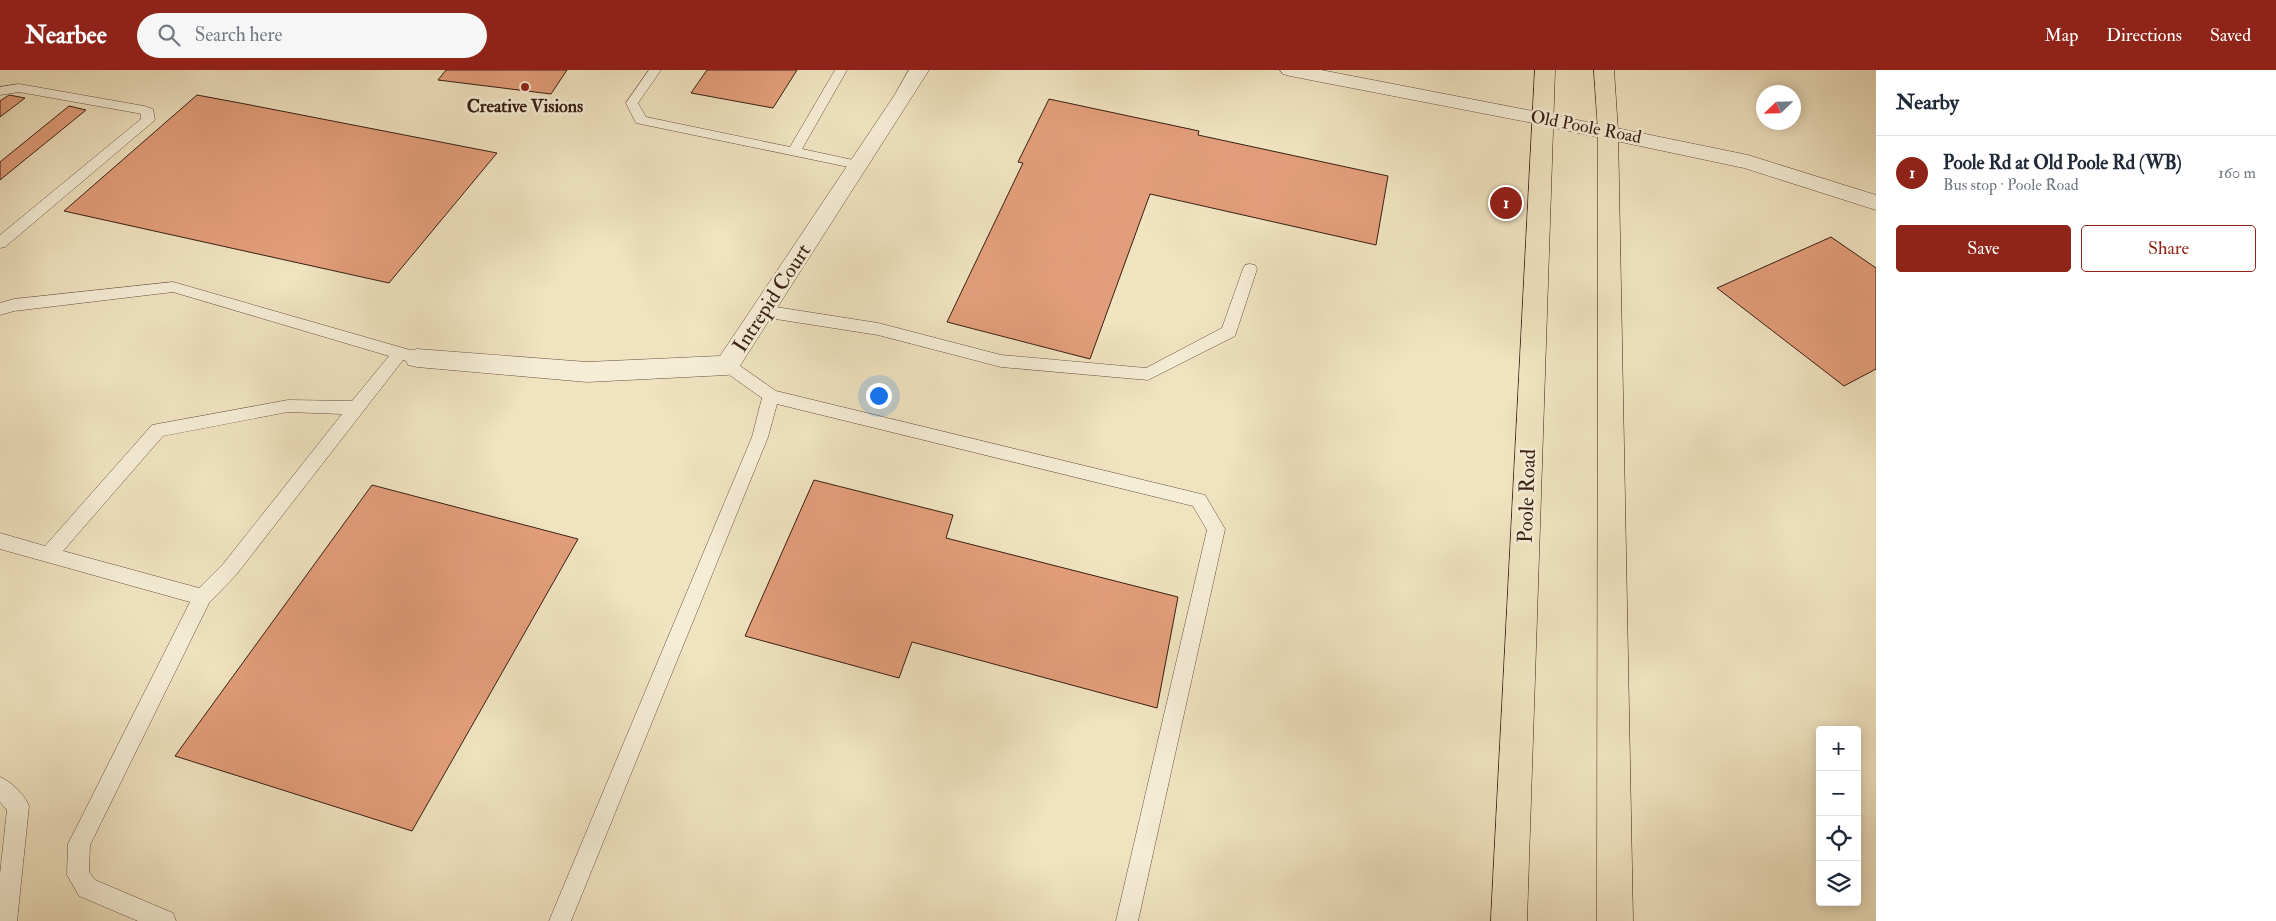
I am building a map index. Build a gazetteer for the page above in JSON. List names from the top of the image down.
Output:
{
  "streets": {
    "main road": ["Poole Road"],
    "street": ["Old Poole Road", "Intrepid Court"]
  },
  "crossings": [
    ["Old Poole Road", "Poole Road"]
  ],
  "places": ["Creative Visions"],
  "north": "bottom left",
  "page": {
    "header": "Nearbee",
    "search": "Search here",
    "nav": ["Map", "Directions", "Saved"],
    "heading": "Nearby",
    "list": [
      {
        "mark": "1",
        "name": "Poole Rd at Old Poole Rd (WB)",
        "note": "Bus stop · Poole Road",
        "value": "160 m"
      }
    ],
    "pins": "1",
    "buttons": ["Save", "Share"],
    "map_buttons": ["+", "−"]
  }
}
